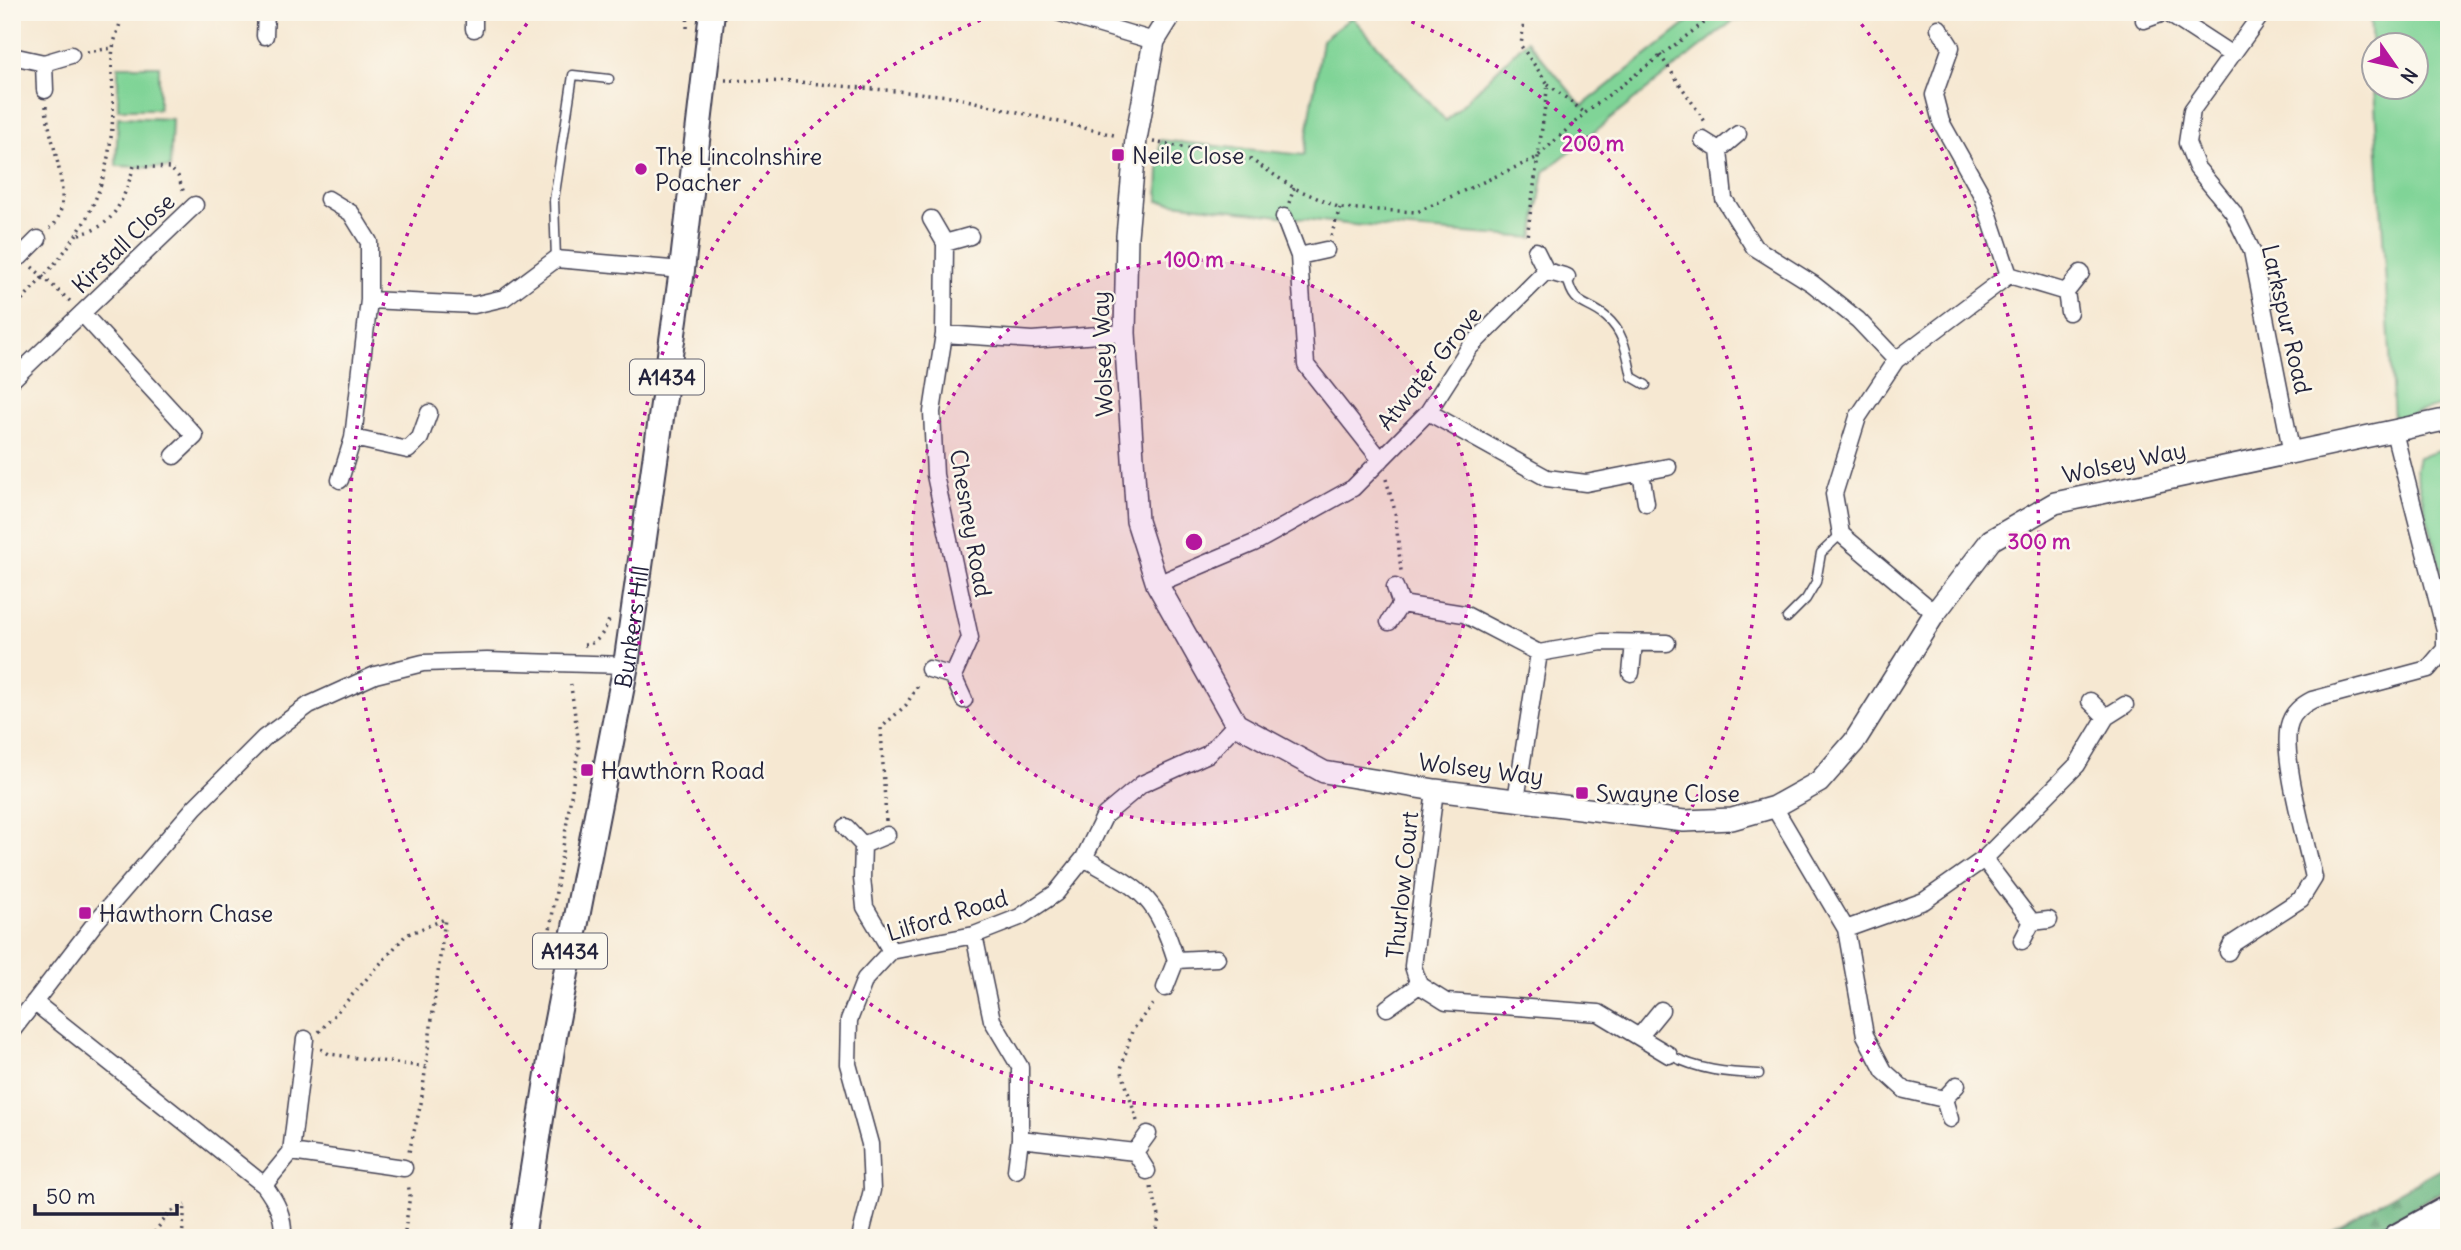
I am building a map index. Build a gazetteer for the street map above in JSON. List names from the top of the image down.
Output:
{
  "streets": {
    "main road": ["A1434", "Bunkers Hill"],
    "street": [
      "Kirstall Close",
      "Larkspur Road",
      "Wolsey Way",
      "Atwater Grove",
      "Chesney Road",
      "Thurlow Court",
      "Lilford Road"
    ]
  },
  "crossings": [
    ["Larkspur Road", "Wolsey Way"],
    ["Wolsey Way", "Atwater Grove"],
    ["Wolsey Way", "Thurlow Court"],
    ["Wolsey Way", "Lilford Road"]
  ],
  "places": {
    "transit": [
      "Neile Close",
      "Hawthorn Road",
      "Swayne Close",
      "Hawthorn Chase"
    ],
    "other": ["The Lincolnshire Poacher"]
  },
  "scale_bar": "50 m",
  "north": "bottom right",
  "rings": ["200 m", "100 m", "300 m"]
}
